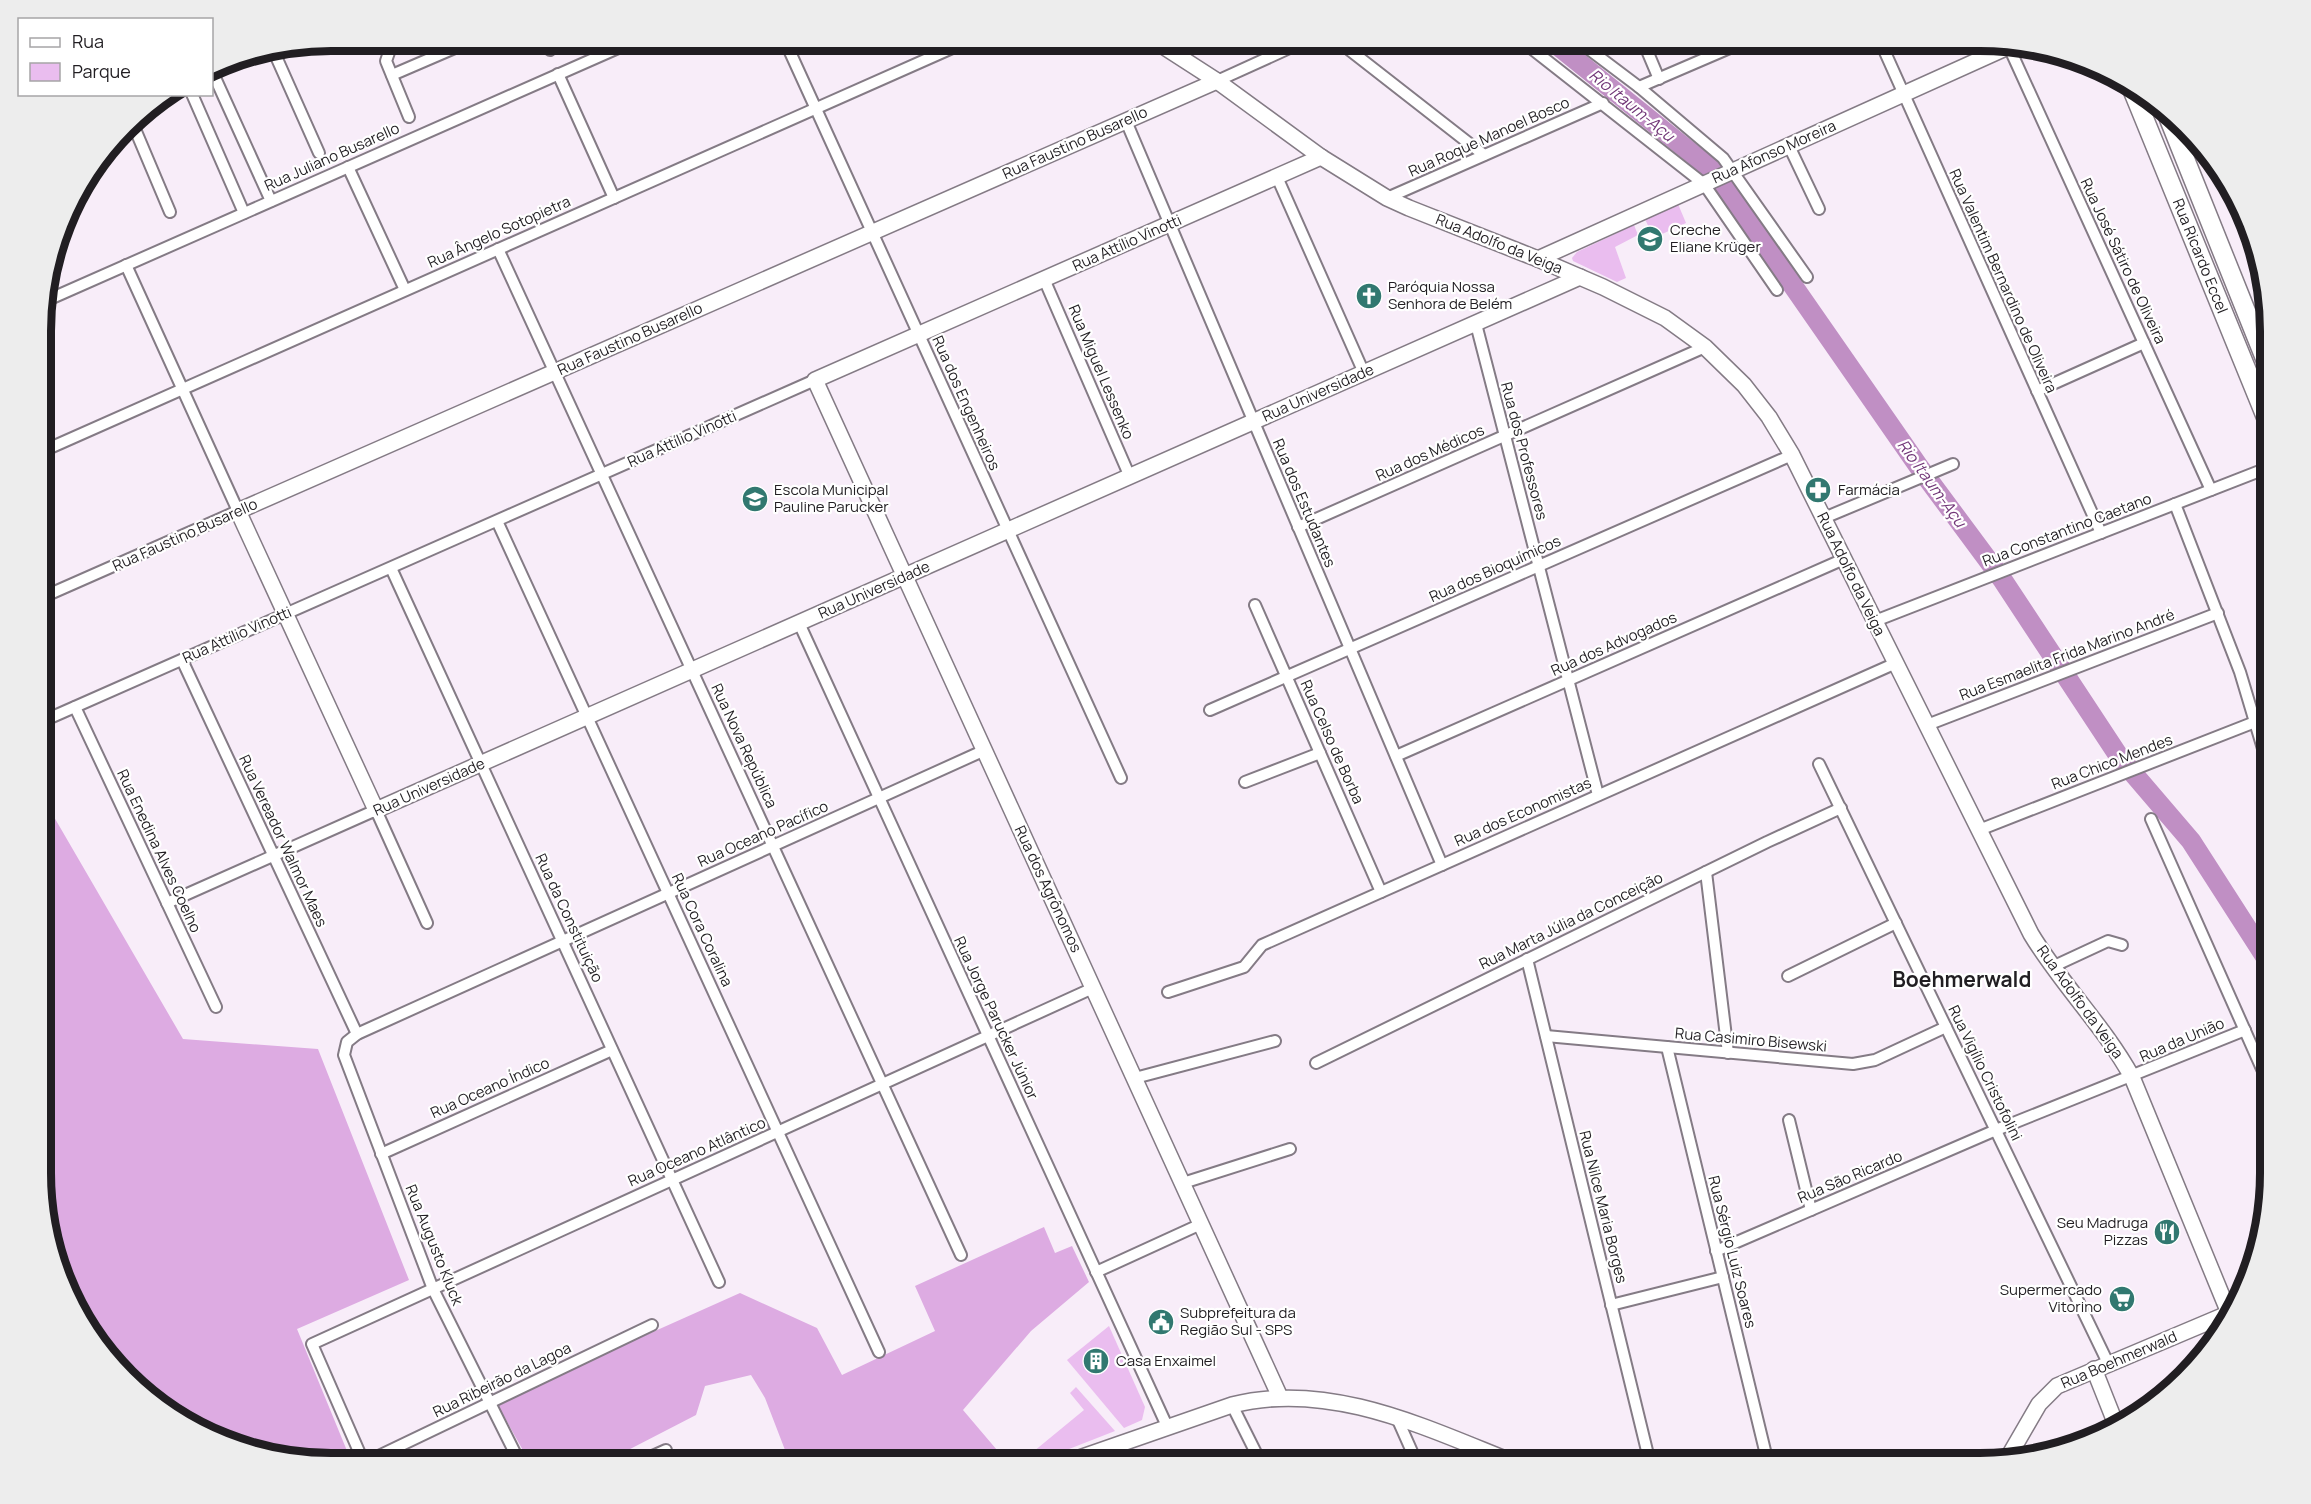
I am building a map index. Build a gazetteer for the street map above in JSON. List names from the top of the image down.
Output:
{
  "streets": {
    "main road": ["Rua Ricardo Eccel"],
    "street": [
      "Rua Roque Manoel Bosco",
      "Rua Faustino Busarello",
      "Rua Afonso Moreira",
      "Rua Juliano Busarello",
      "Rua Ângelo Sotopietra",
      "Rua Attílio Vinotti",
      "Rua Adolfo da Veiga",
      "Rua José Sátiro de Oliveira",
      "Rua Valentim Bernardino de Oliveira",
      "Rua Miguel Lessenko",
      "Rua Universidade",
      "Rua dos Engenheiros",
      "Rua dos Professores",
      "Rua dos Médicos",
      "Rua dos Estudantes",
      "Rua Constantino Caetano",
      "Rua dos Bioquímicos",
      "Rua dos Advogados",
      "Rua Esmaelita Frida Marino André",
      "Rua Celso de Borba",
      "Rua Nova República",
      "Rua Chico Mendes",
      "Rua dos Economistas",
      "Rua Oceano Pacífico",
      "Rua Vereador Walmor Maes",
      "Rua Enedina Alves Coelho",
      "Rua dos Agrônomos",
      "Rua da Constituição",
      "Rua Marta Júlia da Conceição",
      "Rua Cora Coralina",
      "Rua Jorge Parucker Júnior",
      "Rua Casimiro Bisewski",
      "Rua da União",
      "Rua Vigílio Cristofolini",
      "Rua Oceano Índico",
      "Rua Oceano Atlântico",
      "Rua São Ricardo",
      "Rua Nilce Maria Borges",
      "Rua Augusto Kluck",
      "Rua Sérgio Luiz Soares",
      "Rua Boehmerwald",
      "Rua Ribeirão da Lagoa"
    ]
  },
  "crossings": [
    ["Rua Roque Manoel Bosco", "Rua Adolfo da Veiga"],
    ["Rua Faustino Busarello", "Rua Adolfo da Veiga"],
    ["Rua Faustino Busarello", "Rua dos Engenheiros"],
    ["Rua Faustino Busarello", "Rua dos Estudantes"],
    ["Rua Faustino Busarello", "Rua Nova República"],
    ["Rua Afonso Moreira", "Rua Adolfo da Veiga"],
    ["Rua Afonso Moreira", "Rua Valentim Bernardino de Oliveira"],
    ["Rua Ângelo Sotopietra", "Rua dos Engenheiros"],
    ["Rua Ângelo Sotopietra", "Rua Nova República"],
    ["Rua Attílio Vinotti", "Rua Adolfo da Veiga"],
    ["Rua Attílio Vinotti", "Rua Miguel Lessenko"],
    ["Rua Attílio Vinotti", "Rua dos Engenheiros"],
    ["Rua Attílio Vinotti", "Rua dos Estudantes"],
    ["Rua Attílio Vinotti", "Rua Nova República"],
    ["Rua Attílio Vinotti", "Rua Vereador Walmor Maes"],
    ["Rua Attílio Vinotti", "Rua Enedina Alves Coelho"],
    ["Rua Attílio Vinotti", "Rua dos Agrônomos"],
    ["Rua Attílio Vinotti", "Rua da Constituição"],
    ["Rua Attílio Vinotti", "Rua Cora Coralina"],
    ["Rua Adolfo da Veiga", "Rua Universidade"],
    ["Rua Adolfo da Veiga", "Rua dos Médicos"],
    ["Rua Adolfo da Veiga", "Rua Constantino Caetano"],
    ["Rua Adolfo da Veiga", "Rua dos Bioquímicos"],
    ["Rua Adolfo da Veiga", "Rua dos Advogados"],
    ["Rua Adolfo da Veiga", "Rua Esmaelita Frida Marino André"],
    ["Rua Adolfo da Veiga", "Rua Chico Mendes"],
    ["Rua Adolfo da Veiga", "Rua dos Economistas"],
    ["Rua Adolfo da Veiga", "Rua da União"],
    ["Rua José Sátiro de Oliveira", "Rua Constantino Caetano"],
    ["Rua Valentim Bernardino de Oliveira", "Rua Constantino Caetano"],
    ["Rua Miguel Lessenko", "Rua Universidade"],
    ["Rua Universidade", "Rua dos Engenheiros"],
    ["Rua Universidade", "Rua dos Professores"],
    ["Rua Universidade", "Rua dos Estudantes"],
    ["Rua Universidade", "Rua Nova República"],
    ["Rua Universidade", "Rua Vereador Walmor Maes"],
    ["Rua Universidade", "Rua Enedina Alves Coelho"],
    ["Rua Universidade", "Rua dos Agrônomos"],
    ["Rua Universidade", "Rua da Constituição"],
    ["Rua Universidade", "Rua Cora Coralina"],
    ["Rua Universidade", "Rua Jorge Parucker Júnior"],
    ["Rua dos Professores", "Rua dos Médicos"],
    ["Rua dos Professores", "Rua dos Bioquímicos"],
    ["Rua dos Professores", "Rua dos Advogados"],
    ["Rua dos Professores", "Rua dos Economistas"],
    ["Rua dos Médicos", "Rua dos Estudantes"],
    ["Rua dos Estudantes", "Rua dos Bioquímicos"],
    ["Rua dos Estudantes", "Rua dos Advogados"],
    ["Rua dos Estudantes", "Rua dos Economistas"],
    ["Rua dos Bioquímicos", "Rua Celso de Borba"],
    ["Rua Celso de Borba", "Rua dos Economistas"],
    ["Rua Nova República", "Rua Oceano Pacífico"],
    ["Rua Nova República", "Rua Oceano Atlântico"],
    ["Rua Oceano Pacífico", "Rua Vereador Walmor Maes"],
    ["Rua Oceano Pacífico", "Rua dos Agrônomos"],
    ["Rua Oceano Pacífico", "Rua da Constituição"],
    ["Rua Oceano Pacífico", "Rua Cora Coralina"],
    ["Rua Oceano Pacífico", "Rua Jorge Parucker Júnior"],
    ["Rua Oceano Pacífico", "Rua Augusto Kluck"],
    ["Rua Vereador Walmor Maes", "Rua Augusto Kluck"],
    ["Rua dos Agrônomos", "Rua Oceano Atlântico"],
    ["Rua da Constituição", "Rua Oceano Índico"],
    ["Rua da Constituição", "Rua Oceano Atlântico"],
    ["Rua Marta Júlia da Conceição", "Rua Vigílio Cristofolini"],
    ["Rua Marta Júlia da Conceição", "Rua Nilce Maria Borges"],
    ["Rua Cora Coralina", "Rua Oceano Atlântico"],
    ["Rua Jorge Parucker Júnior", "Rua Oceano Atlântico"],
    ["Rua Casimiro Bisewski", "Rua Vigílio Cristofolini"],
    ["Rua Casimiro Bisewski", "Rua Nilce Maria Borges"],
    ["Rua Casimiro Bisewski", "Rua Sérgio Luiz Soares"],
    ["Rua da União", "Rua Vigílio Cristofolini"],
    ["Rua da União", "Rua São Ricardo"],
    ["Rua Vigílio Cristofolini", "Rua São Ricardo"],
    ["Rua Vigílio Cristofolini", "Rua Boehmerwald"],
    ["Rua Oceano Índico", "Rua Augusto Kluck"],
    ["Rua Oceano Atlântico", "Rua Augusto Kluck"],
    ["Rua São Ricardo", "Rua Sérgio Luiz Soares"],
    ["Rua Augusto Kluck", "Rua Ribeirão da Lagoa"]
  ],
  "districts": ["Boehmerwald"],
  "water": ["Rio Itaum-Açu"],
  "places": {
    "school or university": ["Creche Eliane Krüger", "Escola Municipal Pauline Parucker"],
    "church": ["Paróquia Nossa Senhora de Belém"],
    "pharmacy": ["Farmácia"],
    "restaurant": ["Seu Madruga Pizzas"],
    "supermarket": ["Supermercado Vitorino"],
    "public building": ["Subprefeitura da Região Sul - SPS"],
    "building": ["Casa Enxaimel"]
  },
  "legend": ["Rua", "Parque"]
}
